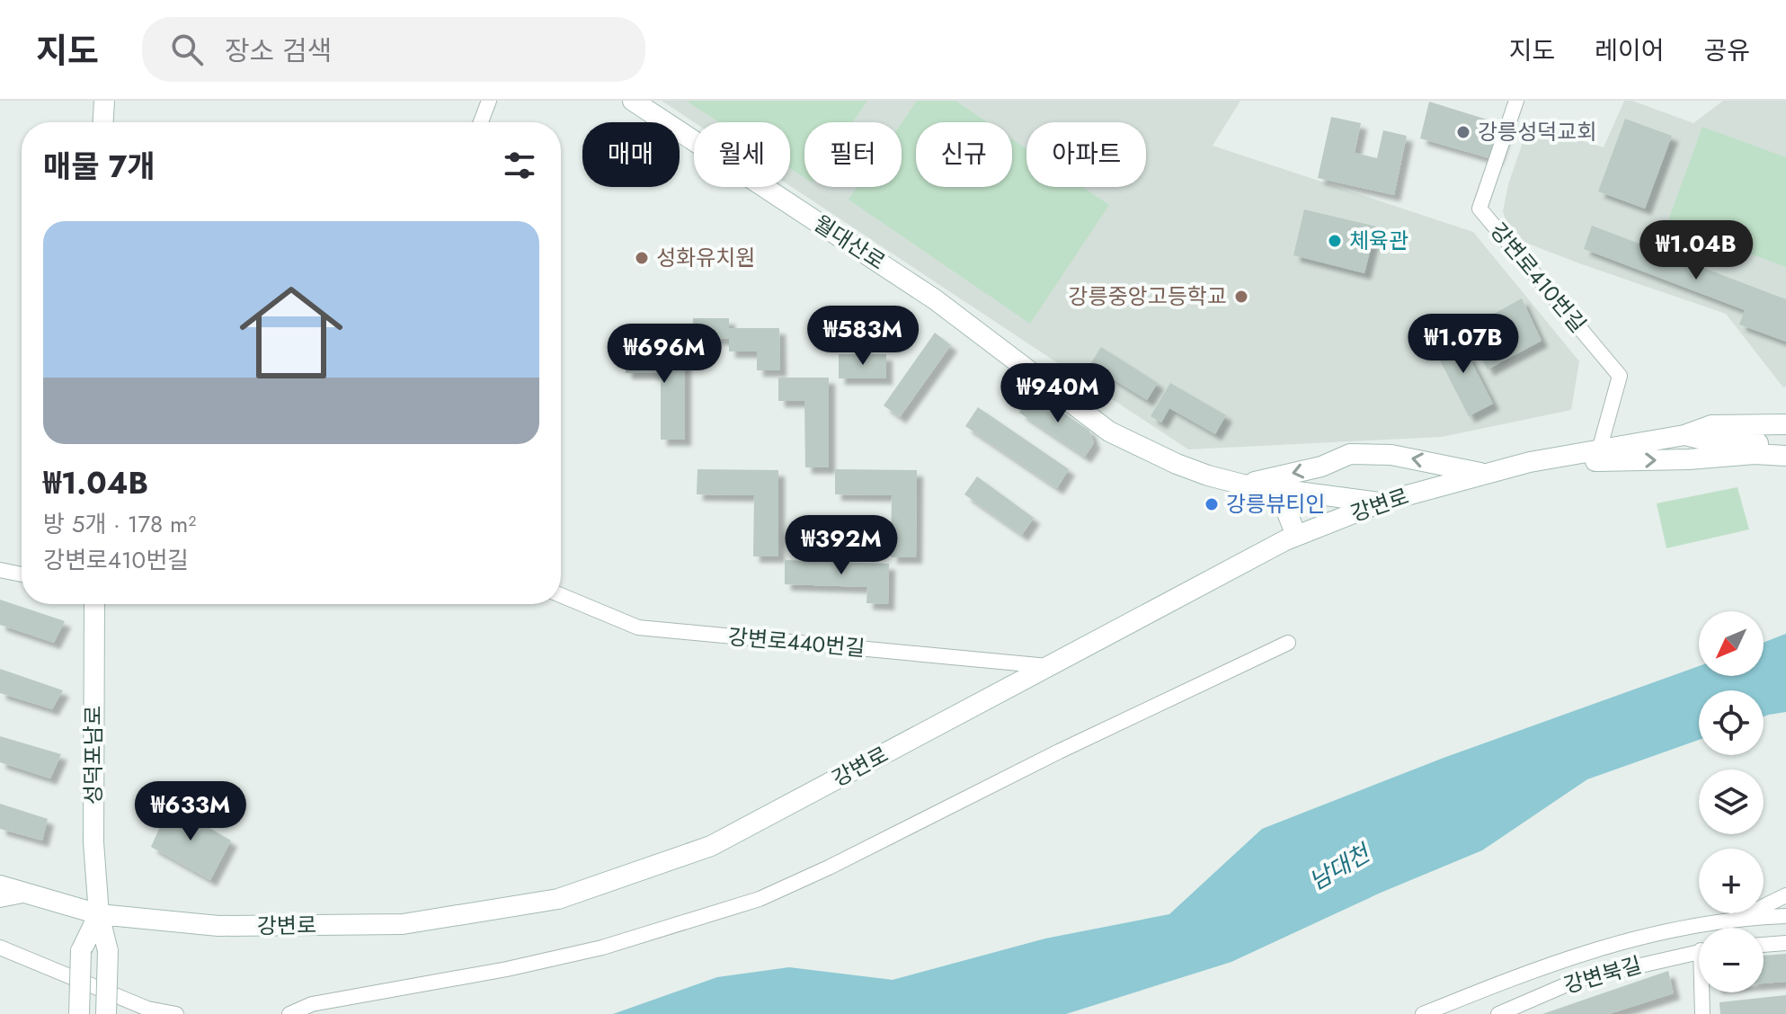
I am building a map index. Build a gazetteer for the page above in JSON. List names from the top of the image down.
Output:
{
  "streets": {
    "street": [
      "월대산로",
      "강변로410번길",
      "강변로",
      "강변로440번길",
      "성덕포남로",
      "강변북길"
    ]
  },
  "crossings": [
    ["월대산로", "강변로"],
    ["강변로410번길", "강변로"],
    ["강변로", "강변로440번길"],
    ["강변로", "성덕포남로"]
  ],
  "water": ["남대천"],
  "places": [
    "강릉성덕교회",
    "체육관",
    "성화유치원",
    "강릉중앙고등학교",
    "강릉뷰티인"
  ],
  "north": "bottom left",
  "page": {
    "header": "지도",
    "search": "장소 검색",
    "nav": ["지도", "레이어", "공유"],
    "chip": [
      "매매",
      "월세",
      "필터",
      "신규",
      "아파트"
    ],
    "heading": "매물 7개",
    "list": [
      {
        "name": "₩1.04B",
        "note": "방 5개 · 178 m² · 강변로410번길"
      }
    ],
    "price": [
      "₩1.04B",
      "₩583M",
      "₩1.07B",
      "₩696M",
      "₩940M",
      "₩392M",
      "₩633M"
    ],
    "map_buttons": ["+", "−"]
  }
}
